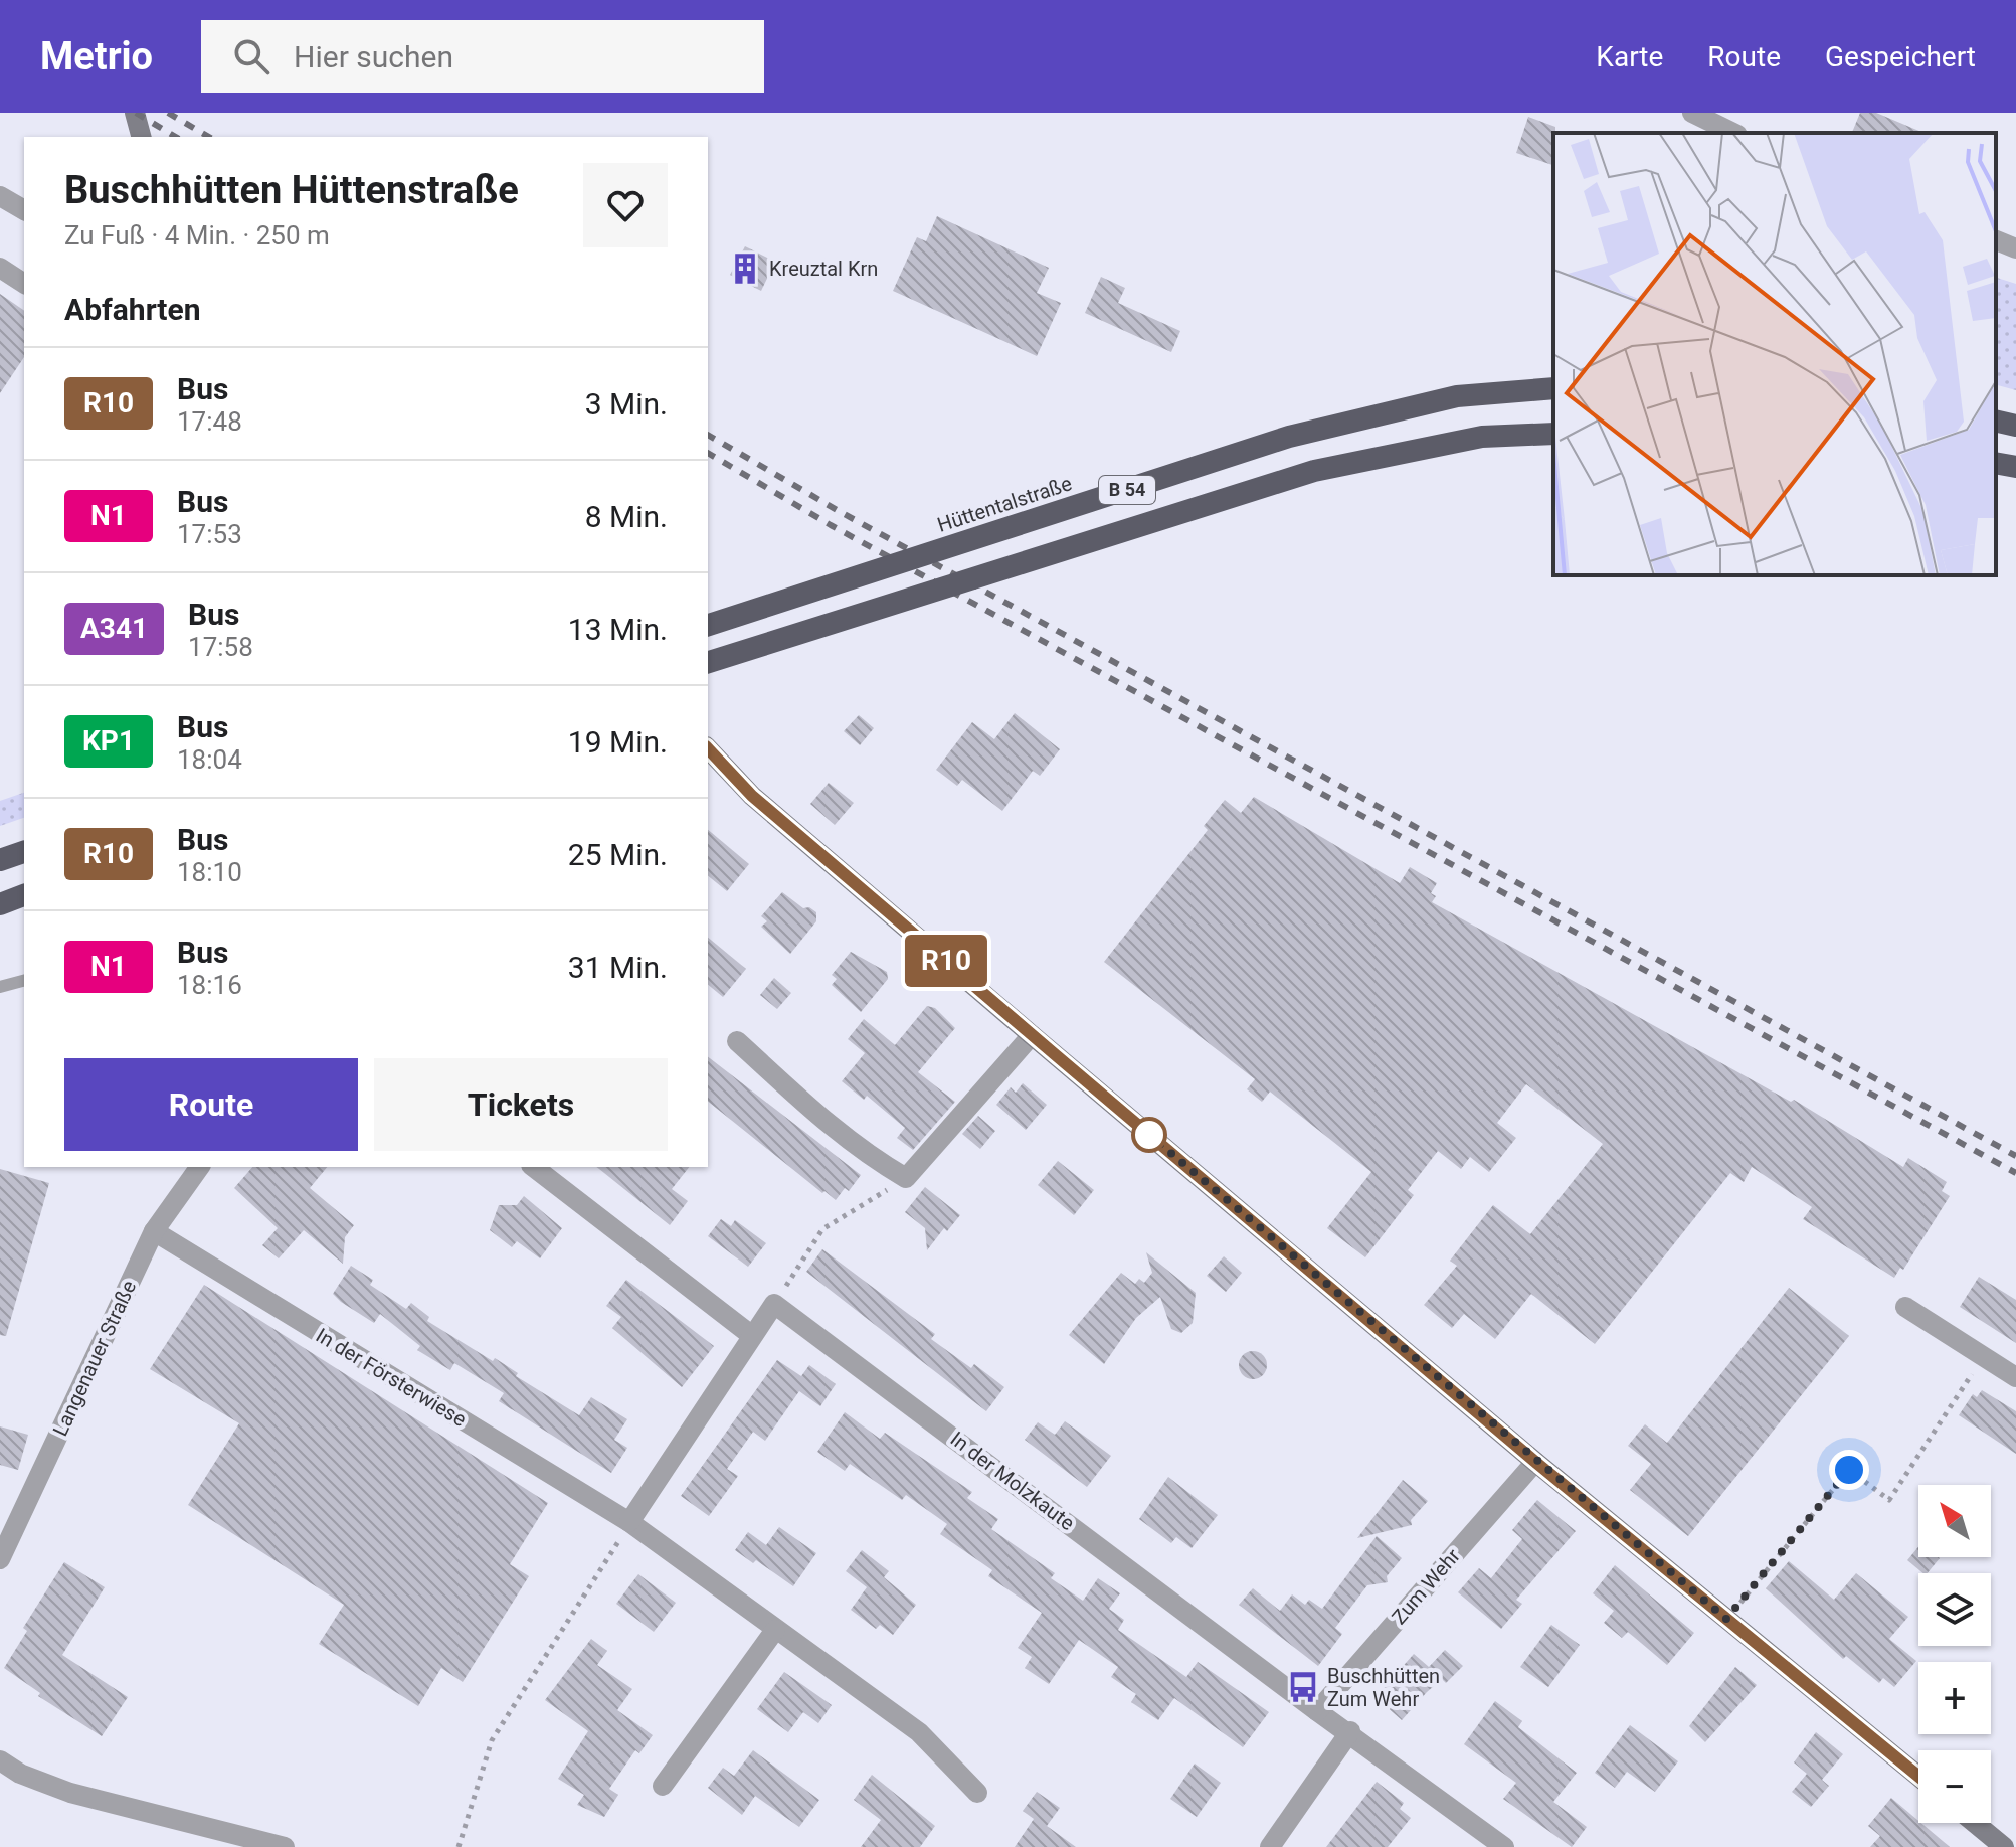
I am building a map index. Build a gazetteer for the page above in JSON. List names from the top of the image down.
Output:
{
  "streets": {
    "highway": ["B 54", "Hüttentalstraße"],
    "street": [
      "Langenauer Straße",
      "In der Försterwiese",
      "In der Molzkaute",
      "Zum Wehr"
    ]
  },
  "crossings": [
    ["Langenauer Straße", "In der Försterwiese"],
    ["In der Molzkaute", "Zum Wehr"]
  ],
  "places": {
    "building": ["Kreuztal Krn"],
    "bus stop": ["Buschhütten Zum Wehr"]
  },
  "lines": ["bus line R10"],
  "north": "top left",
  "page": {
    "header": "Metrio",
    "search": "Hier suchen",
    "nav": ["Karte", "Route", "Gespeichert"],
    "on_map": "R10",
    "heading": [
      ["Buschhütten Hüttenstraße", "Zu Fuß · 4 Min. · 250 m"],
      "Abfahrten"
    ],
    "list": [
      {
        "mark": "R10",
        "name": "Bus",
        "note": "17:48",
        "value": "3 Min."
      },
      {
        "mark": "N1",
        "name": "Bus",
        "note": "17:53",
        "value": "8 Min."
      },
      {
        "mark": "A341",
        "name": "Bus",
        "note": "17:58",
        "value": "13 Min."
      },
      {
        "mark": "KP1",
        "name": "Bus",
        "note": "18:04",
        "value": "19 Min."
      },
      {
        "mark": "R10",
        "name": "Bus",
        "note": "18:10",
        "value": "25 Min."
      },
      {
        "mark": "N1",
        "name": "Bus",
        "note": "18:16",
        "value": "31 Min."
      }
    ],
    "buttons": ["Route", "Tickets"],
    "map_buttons": ["+", "−"]
  }
}
